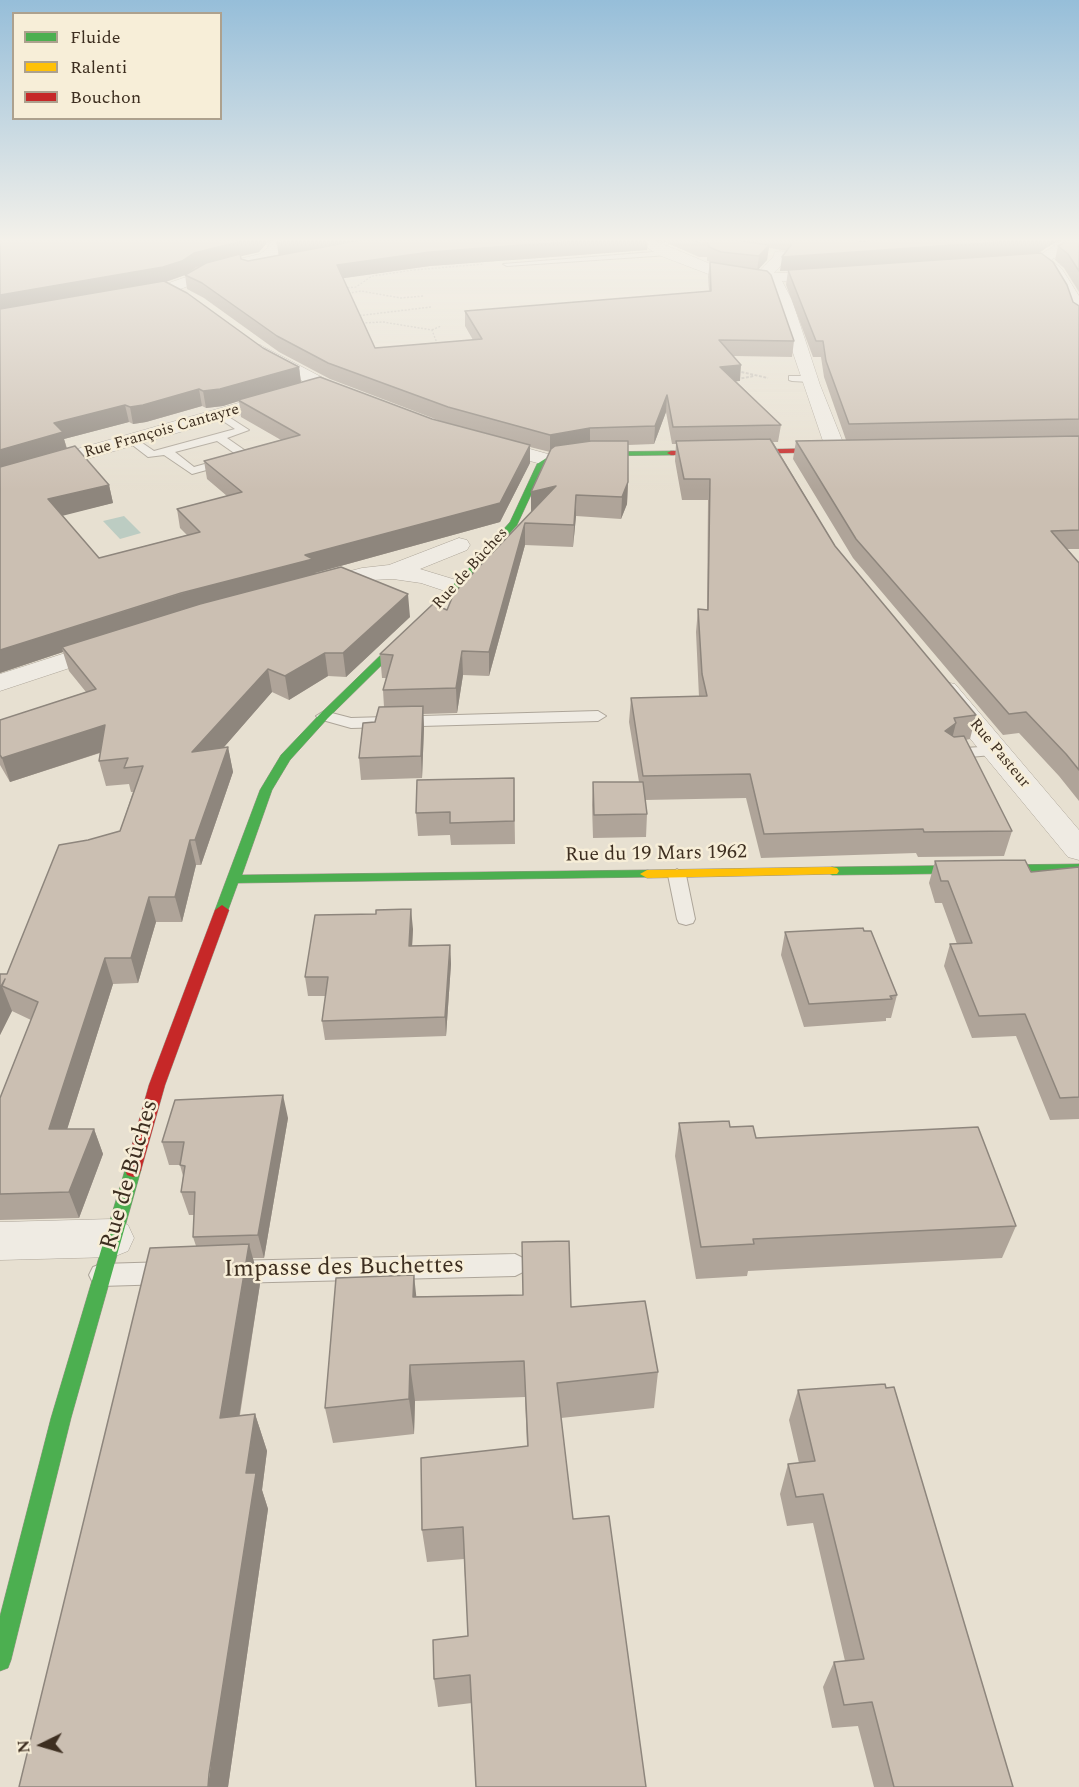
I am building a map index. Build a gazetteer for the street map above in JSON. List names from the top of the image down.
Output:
{
  "streets": {
    "main road": ["Rue de Bûches", "Rue du 19 Mars 1962"],
    "street": ["Rue François Cantayre", "Rue Pasteur"],
    "lane": ["Impasse des Buchettes"]
  },
  "crossings": [
    ["Rue de Bûches", "Rue du 19 Mars 1962"],
    ["Rue de Bûches", "Impasse des Buchettes"]
  ],
  "legend": ["Fluide", "Ralenti", "Bouchon"],
  "north": "left"
}
